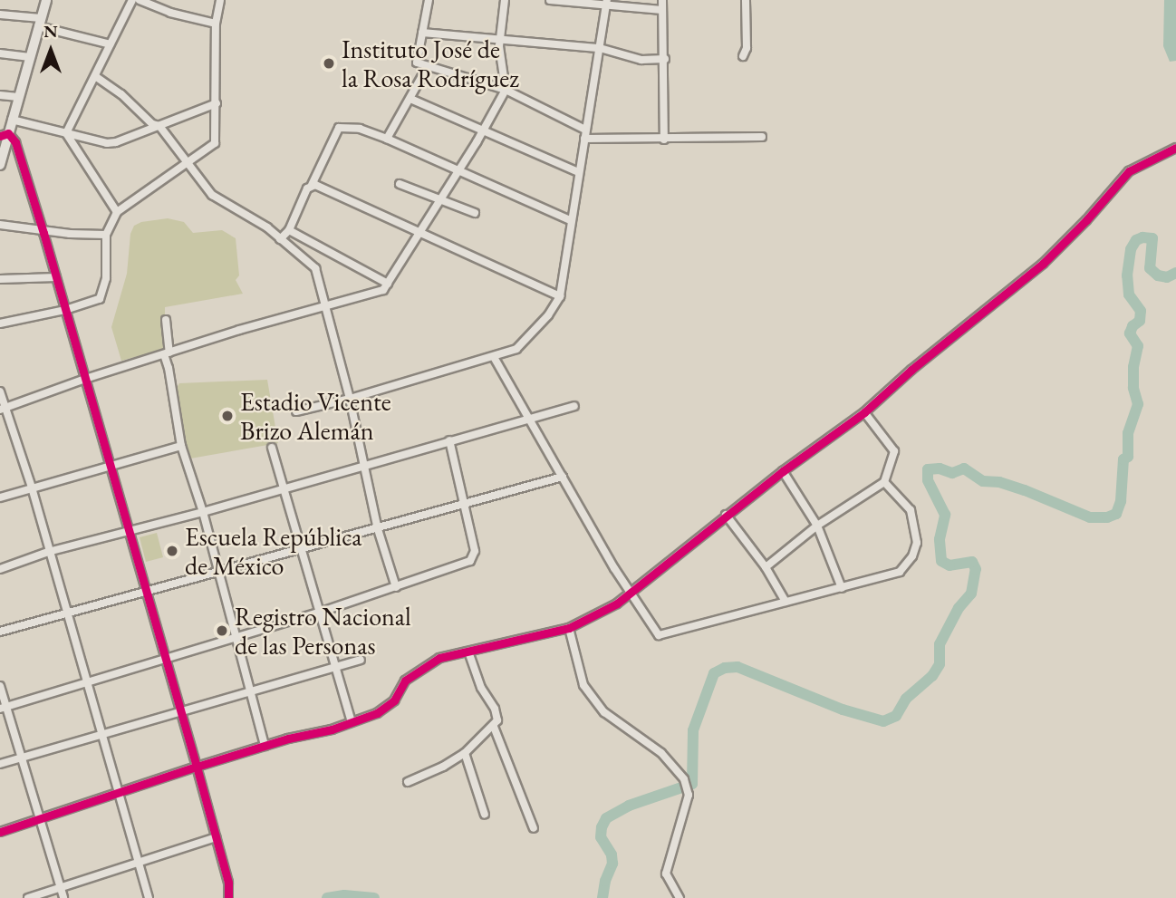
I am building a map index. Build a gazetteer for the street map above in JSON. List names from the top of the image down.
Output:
{
  "places": [
    "Instituto José de la Rosa Rodríguez",
    "Estadio Vicente Brizo Alemán",
    "Escuela República de México",
    "Registro Nacional de las Personas"
  ],
  "north": "top"
}
